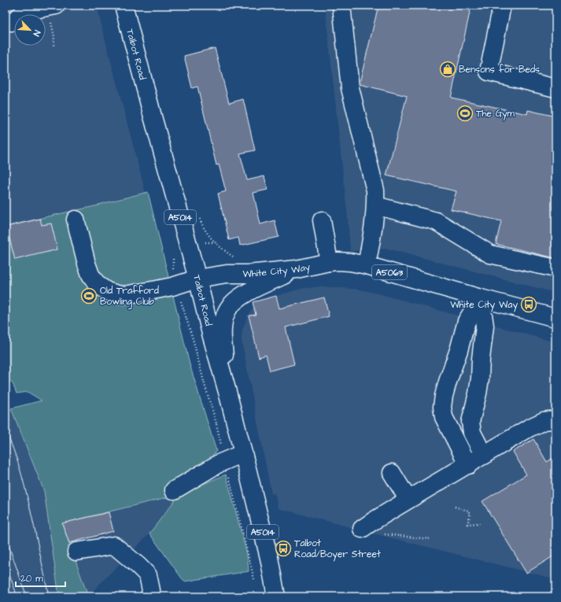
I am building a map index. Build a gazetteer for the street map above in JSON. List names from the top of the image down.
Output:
{
  "streets": {
    "main road": [
      "Talbot Road",
      "A5014",
      "White City Way",
      "A5063"
    ]
  },
  "crossings": [
    ["Talbot Road", "White City Way"]
  ],
  "places": {
    "shop": ["Bensons for Beds"],
    "sports": ["The Gym", "Old Trafford Bowling Club"],
    "bus stop": ["White City Way", "Talbot Road/Boyer Street"]
  },
  "scale_bar": "20 m",
  "north": "bottom right"
}
